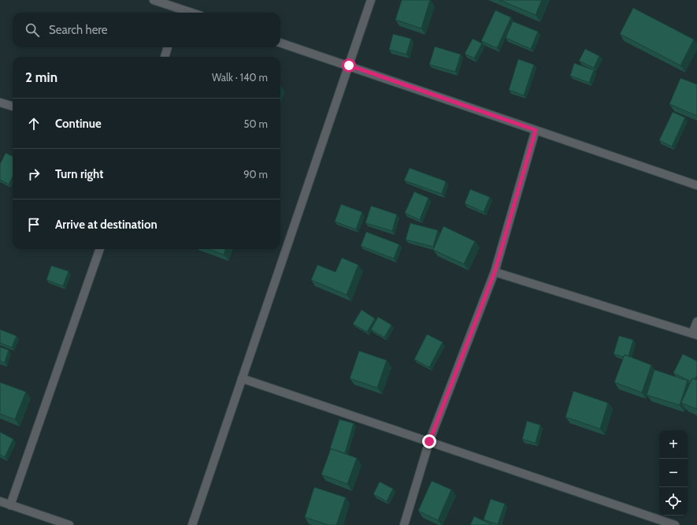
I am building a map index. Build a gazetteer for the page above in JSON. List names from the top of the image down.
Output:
{
  "page": {
    "search": "Search here",
    "heading": ["2 min", "Walk · 140 m"],
    "list": [
      ["Continue", "50 m"],
      ["Turn right", "90 m"],
      "Arrive at destination"
    ],
    "map_buttons": ["+", "−"]
  }
}
